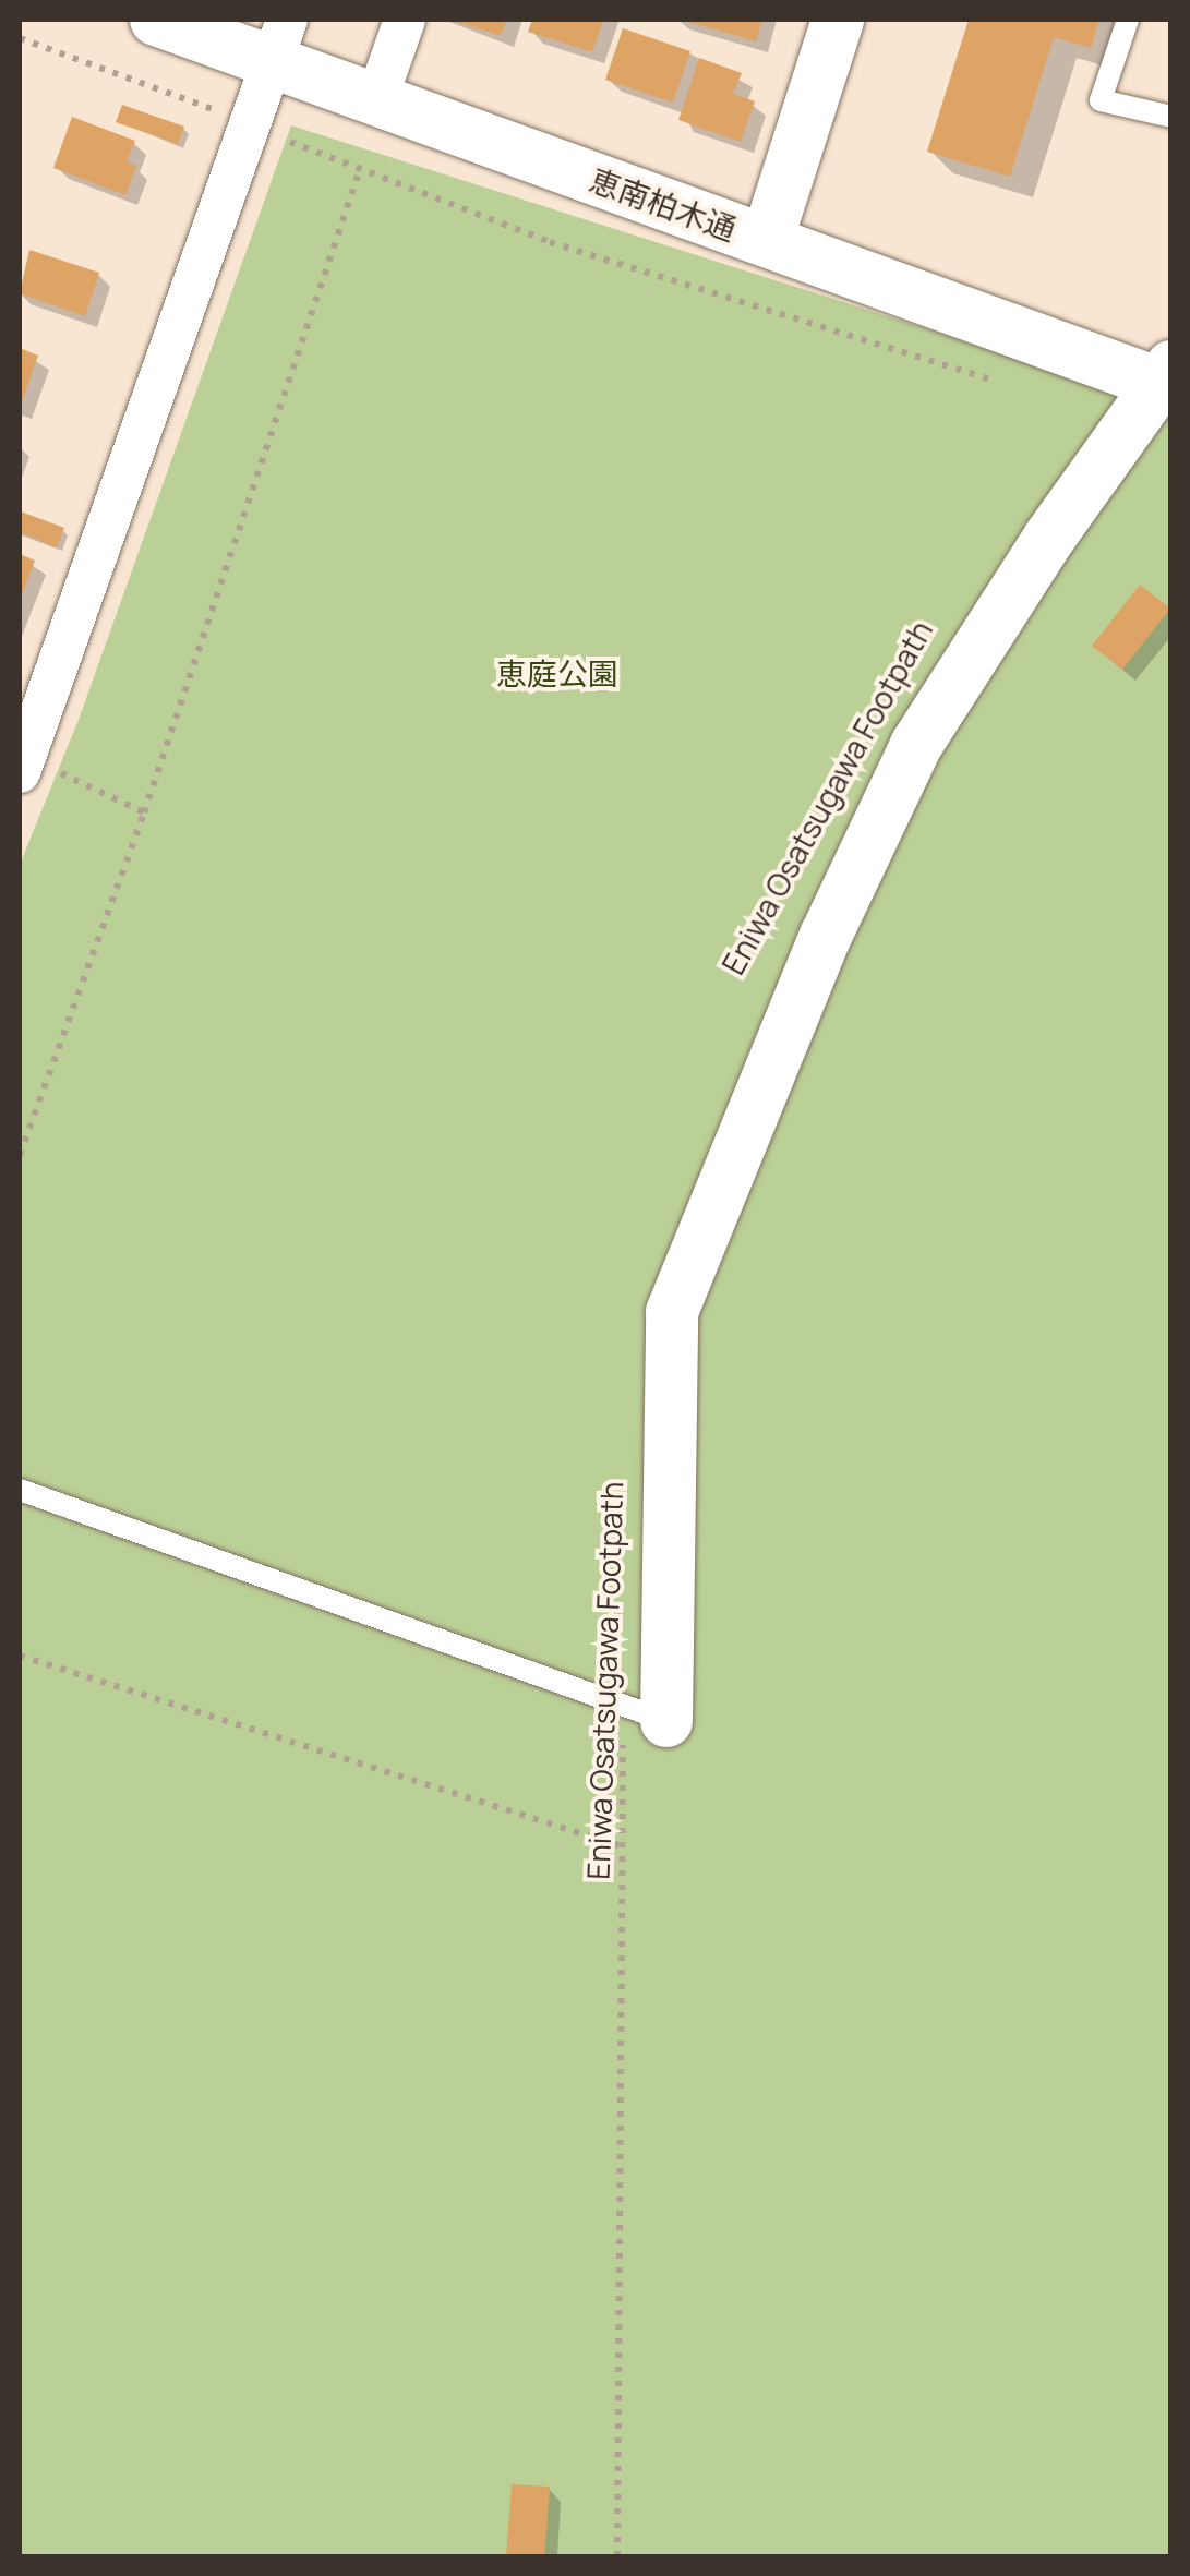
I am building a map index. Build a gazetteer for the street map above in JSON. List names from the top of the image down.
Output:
{
  "streets": {
    "street": ["恵南柏木通"],
    "path": ["Eniwa Osatsugawa Footpath"]
  },
  "parks": ["恵庭公園"]
}
